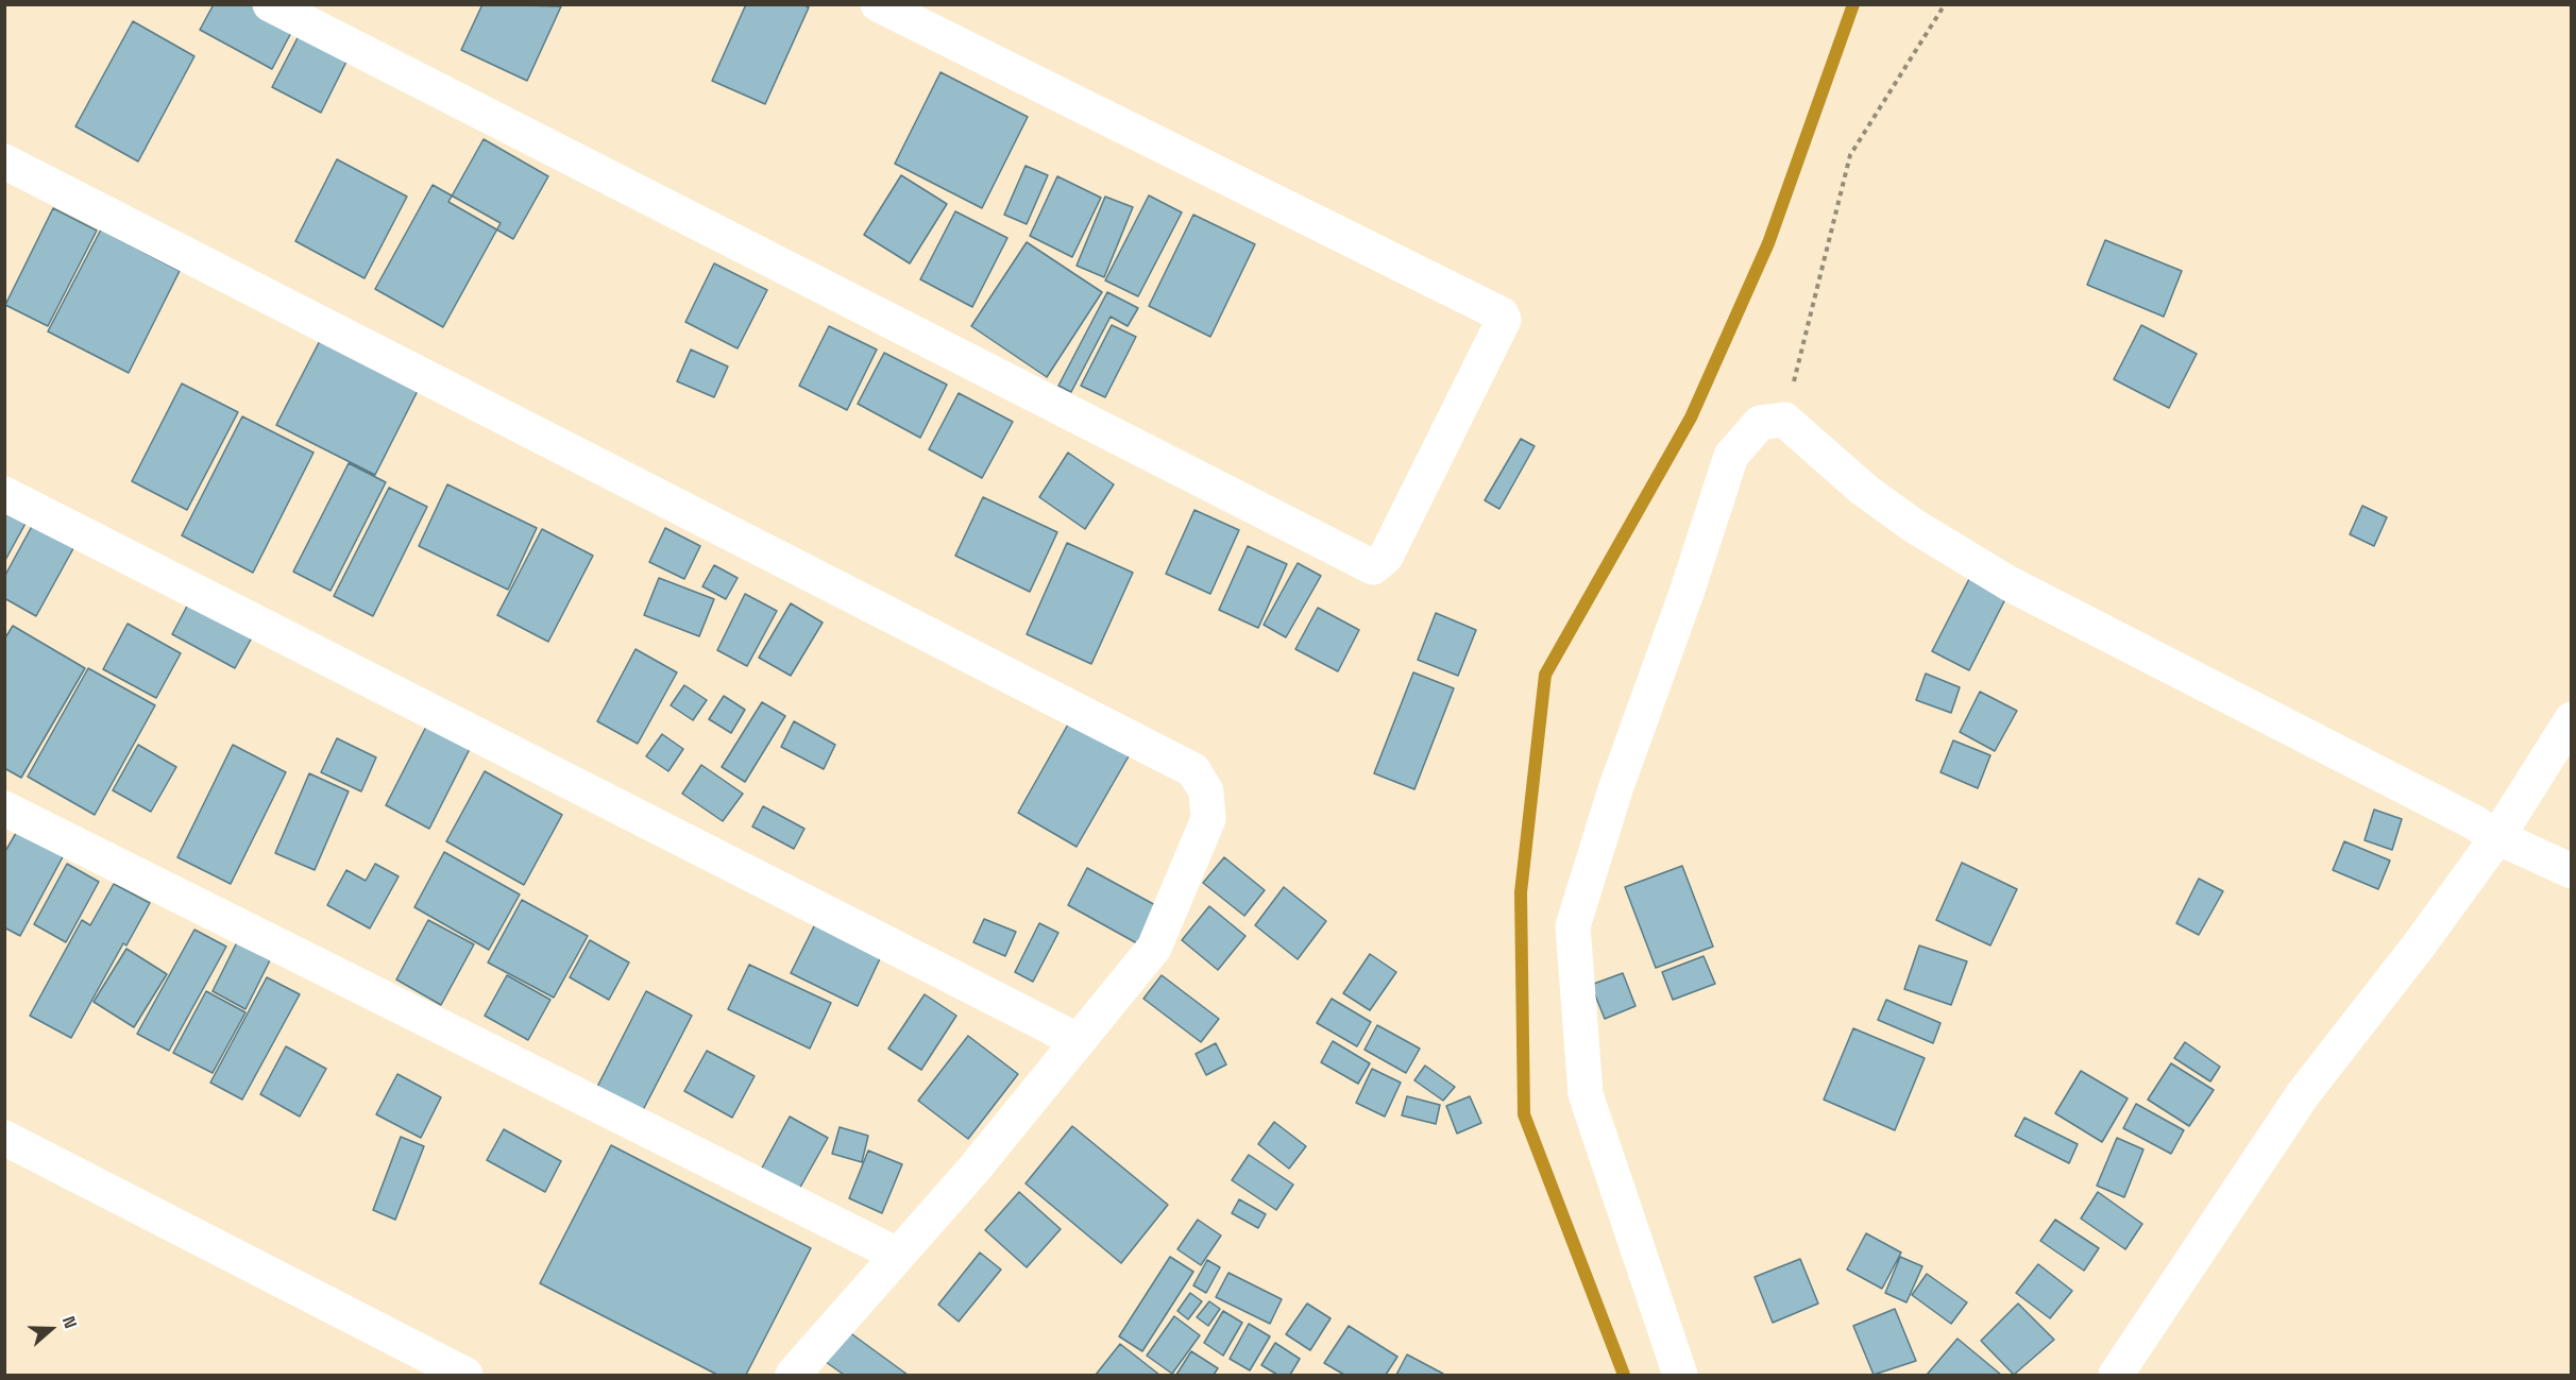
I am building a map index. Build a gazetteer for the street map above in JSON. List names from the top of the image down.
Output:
{
  "north": "right"
}
